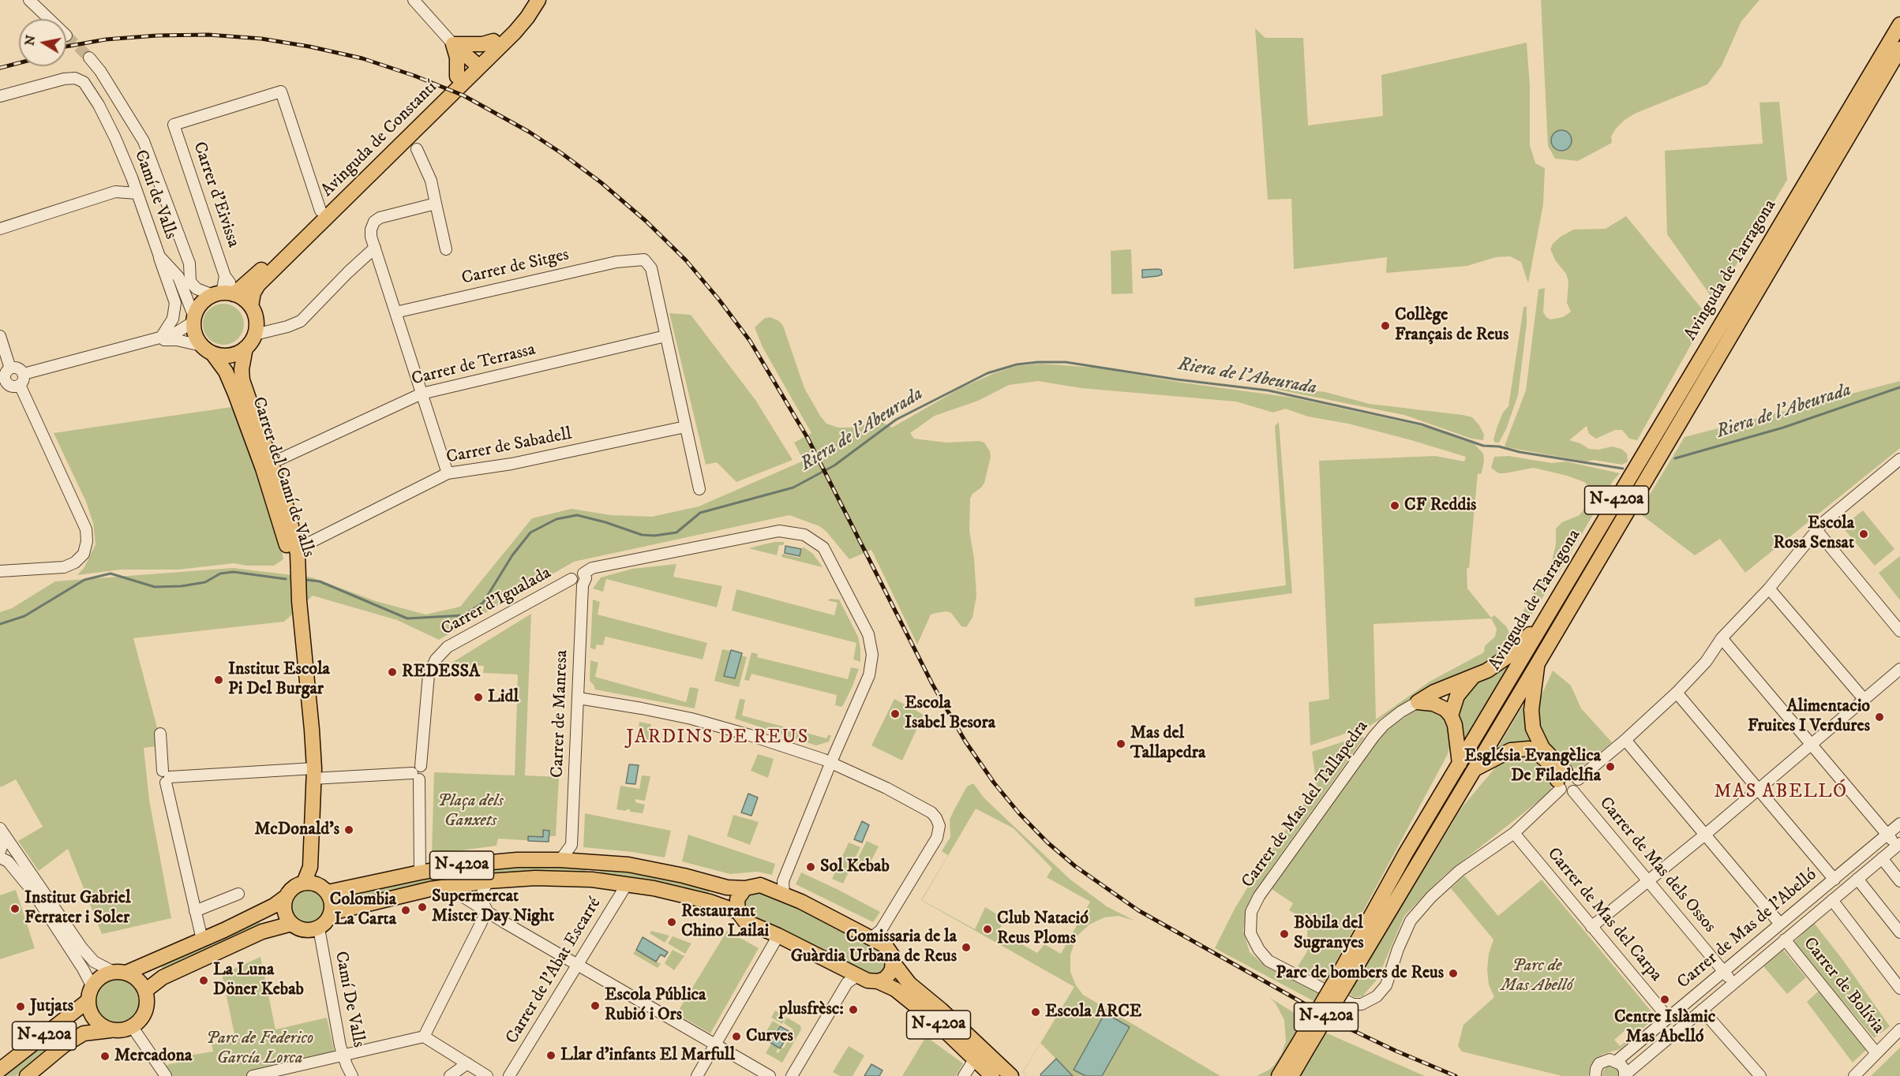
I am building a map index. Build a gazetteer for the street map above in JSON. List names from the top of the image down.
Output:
{
  "streets": {
    "main road": [
      "Avinguda de Constantí",
      "Avinguda de Tarragona",
      "Carrer del Camí de Valls",
      "N-420a"
    ],
    "street": [
      "Camí de Valls",
      "Carrer d'Eivissa",
      "Carrer de Sitges",
      "Carrer de Terrassa",
      "Carrer de Sabadell",
      "Carrer d'Igualada",
      "Carrer de Manresa",
      "Carrer de Mas del Tallapedra",
      "Carrer de Mas dels Ossos",
      "Carrer de Mas del Carpa",
      "Carrer de Mas de l'Abelló",
      "Carrer de l'Abat Escarré",
      "Carrer de Bolívia",
      "Camí De Valls"
    ]
  },
  "crossings": [
    ["Avinguda de Constantí", "Camí de Valls"],
    ["Avinguda de Constantí", "Carrer d'Eivissa"],
    ["Camí de Valls", "Carrer d'Eivissa"],
    ["Carrer de Sitges", "Carrer de Terrassa"],
    ["Carrer de Terrassa", "Carrer del Camí de Valls"],
    ["Carrer de Sabadell", "Carrer del Camí de Valls"],
    ["Carrer del Camí de Valls", "N-420a"],
    ["Carrer del Camí de Valls", "Camí De Valls"],
    ["N-420a", "Carrer d'Igualada"],
    ["N-420a", "Carrer de l'Abat Escarré"],
    ["N-420a", "Camí De Valls"],
    ["Carrer d'Igualada", "Carrer de Manresa"],
    ["Carrer de Mas del Tallapedra", "Carrer de Mas dels Ossos"],
    ["Carrer de Mas del Tallapedra", "Carrer de Mas del Carpa"],
    ["Carrer de Mas dels Ossos", "Carrer de Mas de l'Abelló"],
    ["Carrer de Mas del Carpa", "Carrer de Mas de l'Abelló"],
    ["Carrer de Mas de l'Abelló", "Carrer de Bolívia"]
  ],
  "districts": ["JARDINS DE REUS", "MAS ABELLÓ"],
  "water": ["Riera de l'Abeurada"],
  "parks": ["Plaça dels Ganxets", "Parc de Mas Abelló", "Parc de Federico García Lorca"],
  "places": [
    "Collège Français de Reus",
    "CF Reddis",
    "Escola Rosa Sensat",
    "REDESSA",
    "Institut Escola Pi Del Burgar",
    "Lidl",
    "Escola Isabel Besora",
    "Alimentacio Fruites I Verdures",
    "Mas del Tallapedra",
    "Església Evangèlica De Filadelfia",
    "McDonald's",
    "Sol Kebab",
    "Supermercat Mister Day Night",
    "Institut Gabriel Ferrater i Soler",
    "Colombia La Carta",
    "Restaurant Chino Lailai",
    "Club Natació Reus Ploms",
    "Bòbila del Sugranyes",
    "Comissaria de la Guàrdia Urbana de Reus",
    "Parc de bombers de Reus",
    "La Luna Döner Kebab",
    "Centre Islàmic Mas Abelló",
    "Escola Pública Rubió i Ors",
    "Jutjats",
    "plusfrèsc:",
    "Escola ARCE",
    "Curves",
    "Llar d'infants El Marfull",
    "Mercadona"
  ],
  "north": "left"
}
